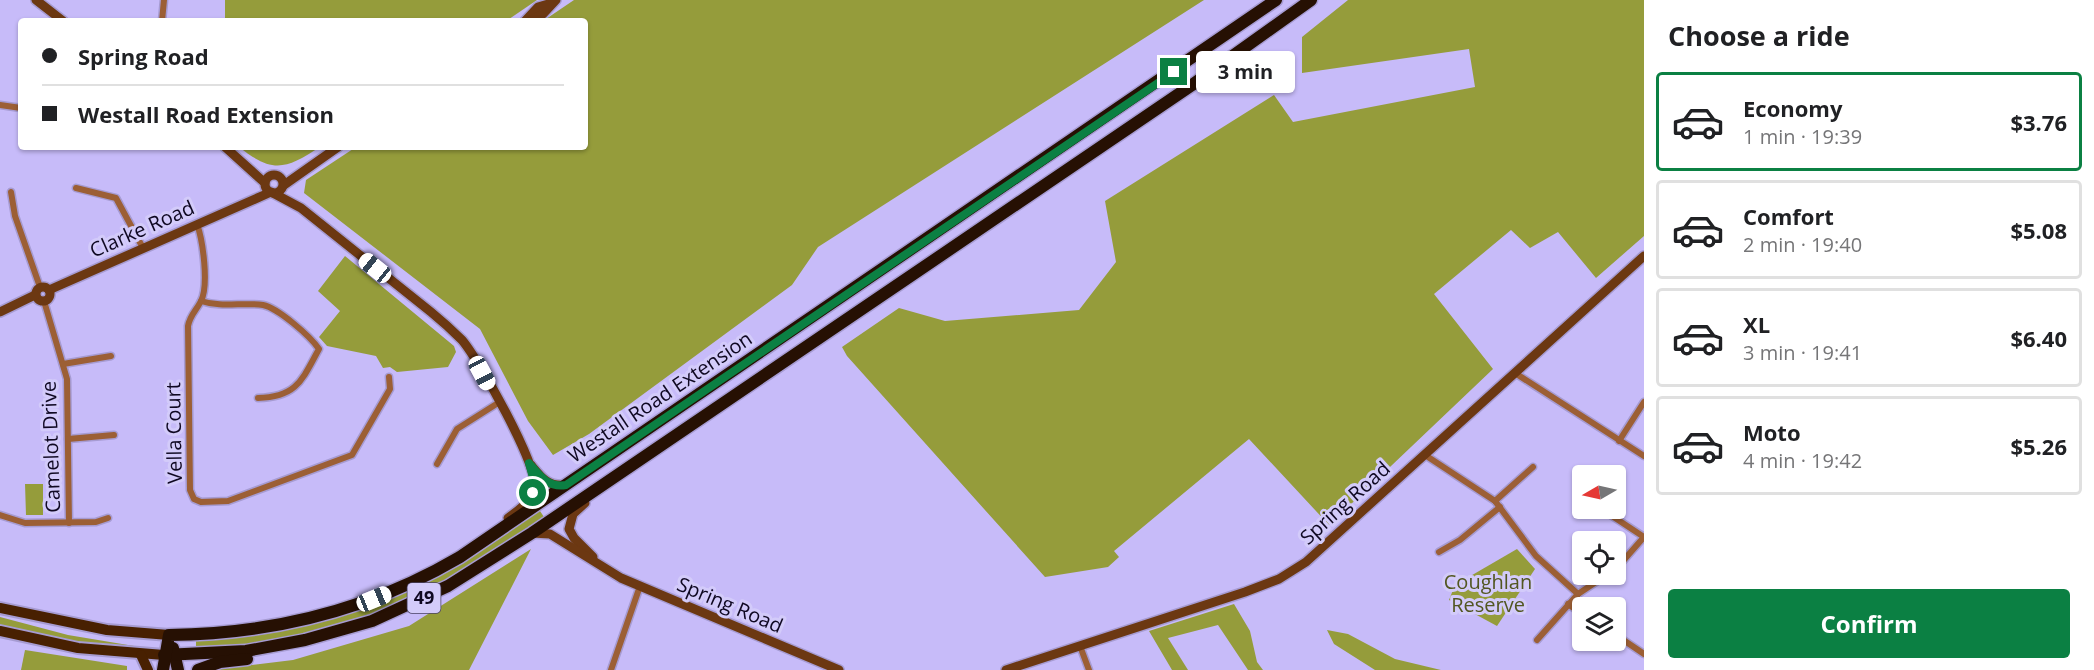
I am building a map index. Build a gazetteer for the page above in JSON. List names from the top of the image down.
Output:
{
  "streets": {
    "highway": ["Westall Road Extension", "49"],
    "main road": ["Clarke Road", "Spring Road"],
    "street": ["Vella Court", "Camelot Drive"]
  },
  "crossings": [
    ["Clarke Road", "Vella Court"],
    ["Westall Road Extension", "Spring Road"]
  ],
  "parks": ["Coughlan Reserve"],
  "north": "left",
  "page": {
    "heading": "Choose a ride",
    "banner": ["Spring Road", "Westall Road Extension"],
    "bubble": "3 min",
    "list": [
      {
        "name": "Economy",
        "note": "1 min · 19:39",
        "value": "$3.76"
      },
      {
        "name": "Comfort",
        "note": "2 min · 19:40",
        "value": "$5.08"
      },
      {
        "name": "XL",
        "note": "3 min · 19:41",
        "value": "$6.40"
      },
      {
        "name": "Moto",
        "note": "4 min · 19:42",
        "value": "$5.26"
      }
    ],
    "buttons": "Confirm"
  }
}
